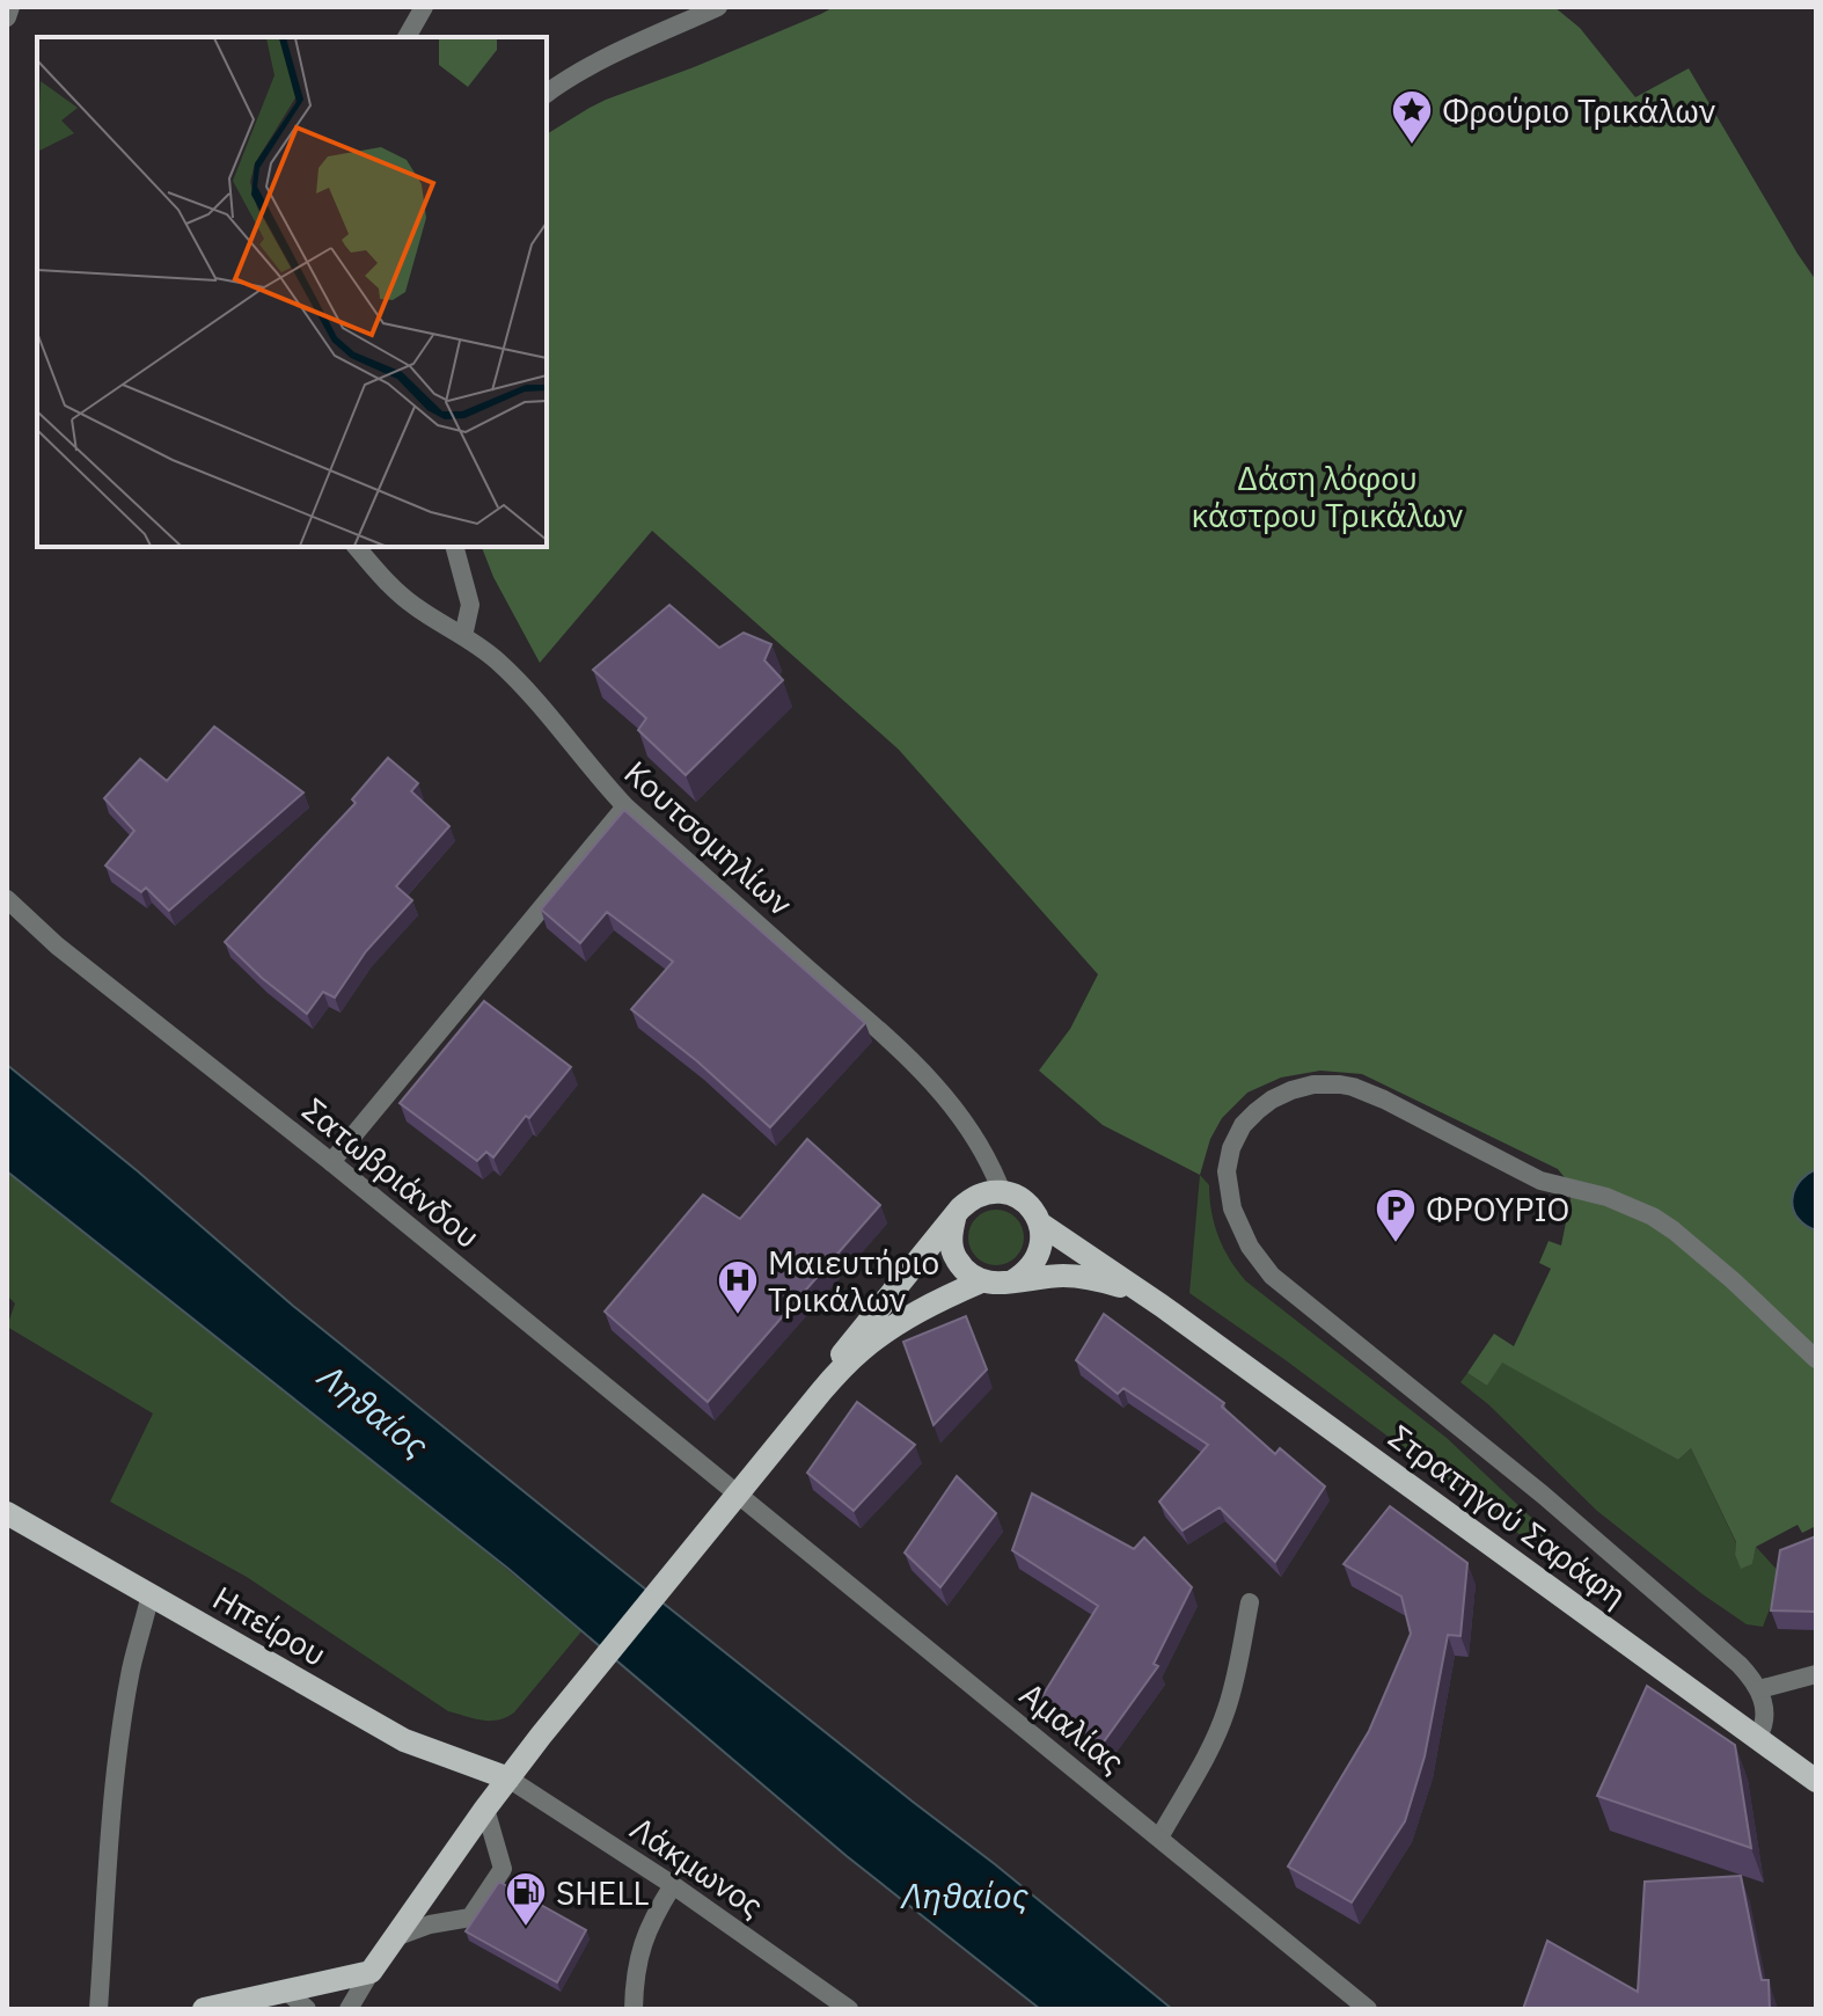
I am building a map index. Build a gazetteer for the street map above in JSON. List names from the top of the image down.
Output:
{
  "streets": {
    "main road": ["Στρατηγού Σαράφη", "Ηπείρου"],
    "street": [
      "Κουτσομηλίων",
      "Σατωβριάνδου",
      "Αμαλίας",
      "Λάκμωνος"
    ]
  },
  "crossings": [
    ["Σατωβριάνδου", "Αμαλίας"],
    ["Ηπείρου", "Λάκμωνος"]
  ],
  "water": ["Ληθαίος"],
  "parks": ["Δάση λόφου κάστρου Τρικάλων"],
  "places": {
    "place": ["Φρούριο Τρικάλων"],
    "parking": ["ΦΡΟΥΡΙΟ"],
    "hospital": ["Μαιευτήριο Τρικάλων"],
    "fuel station": ["SHELL"]
  }
}
